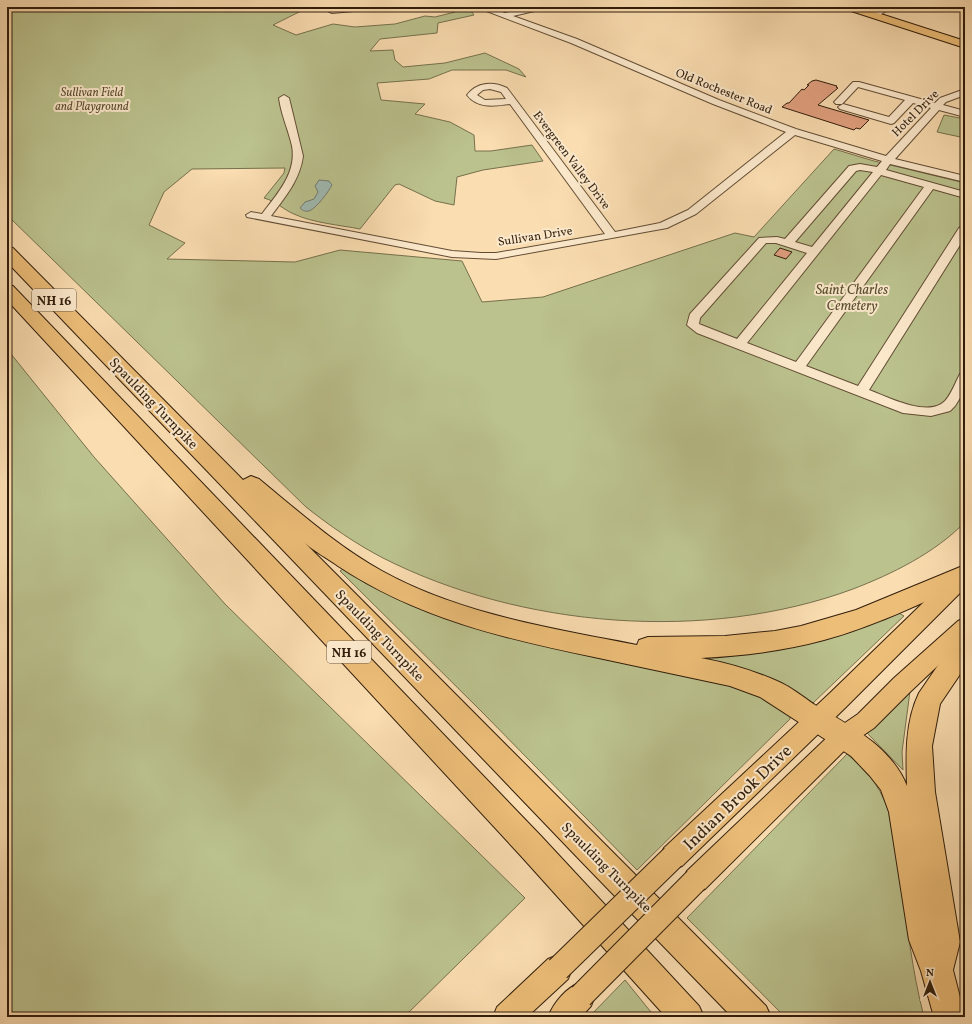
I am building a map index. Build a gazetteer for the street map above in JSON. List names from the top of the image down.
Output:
{
  "streets": {
    "highway": ["NH 16", "Spaulding Turnpike"],
    "main road": ["Indian Brook Drive"],
    "street": [
      "Old Rochester Road",
      "Hotel Drive",
      "Evergreen Valley Drive",
      "Sullivan Drive"
    ]
  },
  "crossings": [
    ["Old Rochester Road", "Hotel Drive"],
    ["Old Rochester Road", "Sullivan Drive"],
    ["Evergreen Valley Drive", "Sullivan Drive"]
  ],
  "parks": ["Sullivan Field and Playground", "Saint Charles Cemetery"],
  "north": "top"
}
